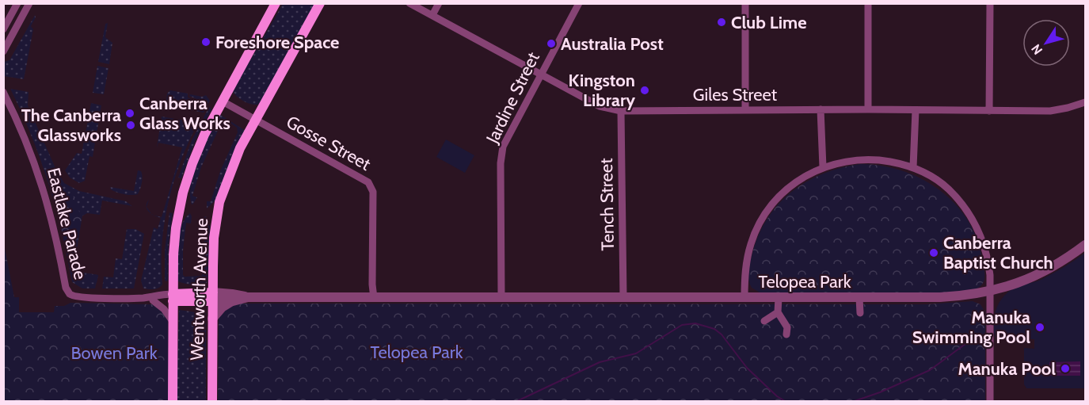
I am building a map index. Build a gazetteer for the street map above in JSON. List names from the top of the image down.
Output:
{
  "streets": {
    "main road": ["Eastlake Parade", "Wentworth Avenue"],
    "street": [
      "Giles Street",
      "Jardine Street",
      "Gosse Street",
      "Tench Street",
      "Telopea Park"
    ]
  },
  "crossings": [
    ["Giles Street", "Jardine Street"],
    ["Giles Street", "Tench Street"],
    ["Jardine Street", "Telopea Park"],
    ["Gosse Street", "Telopea Park"],
    ["Gosse Street", "Wentworth Avenue"],
    ["Tench Street", "Telopea Park"],
    ["Eastlake Parade", "Telopea Park"],
    ["Eastlake Parade", "Wentworth Avenue"],
    ["Telopea Park", "Wentworth Avenue"]
  ],
  "parks": ["Telopea Park", "Bowen Park"],
  "places": [
    "Club Lime",
    "Foreshore Space",
    "Australia Post",
    "Kingston Library",
    "Canberra Glass Works",
    "The Canberra Glassworks",
    "Canberra Baptist Church",
    "Manuka Swimming Pool",
    "Manuka Pool"
  ],
  "north": "bottom left"
}
